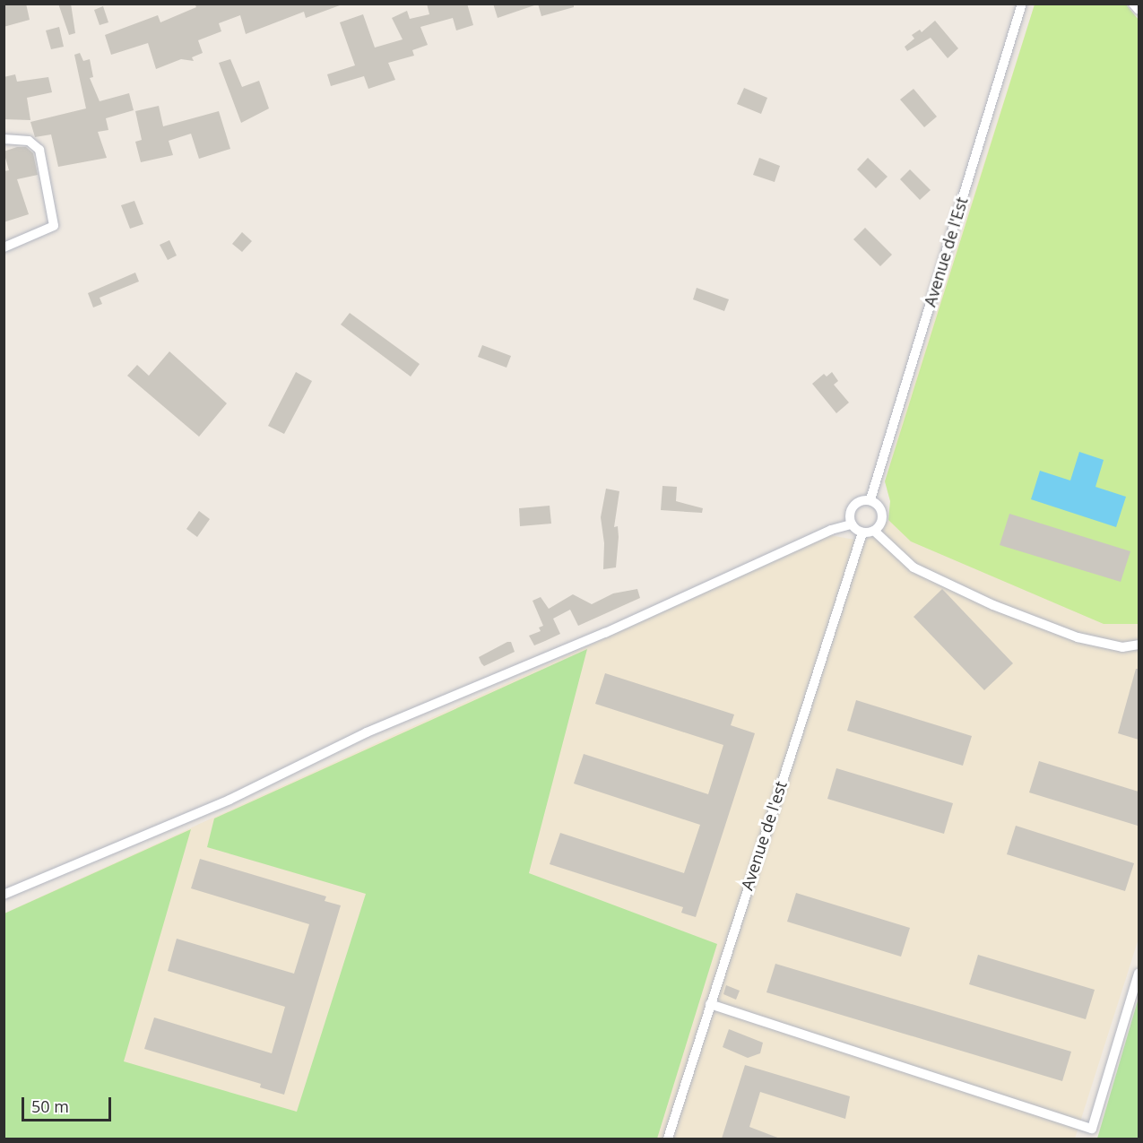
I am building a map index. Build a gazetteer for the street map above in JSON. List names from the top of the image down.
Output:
{
  "streets": {
    "street": ["Avenue de l'Est", "Avenue de l'est"]
  },
  "crossings": [
    ["Avenue de l'Est", "Avenue de l'est"]
  ],
  "scale_bar": "50 m"
}
